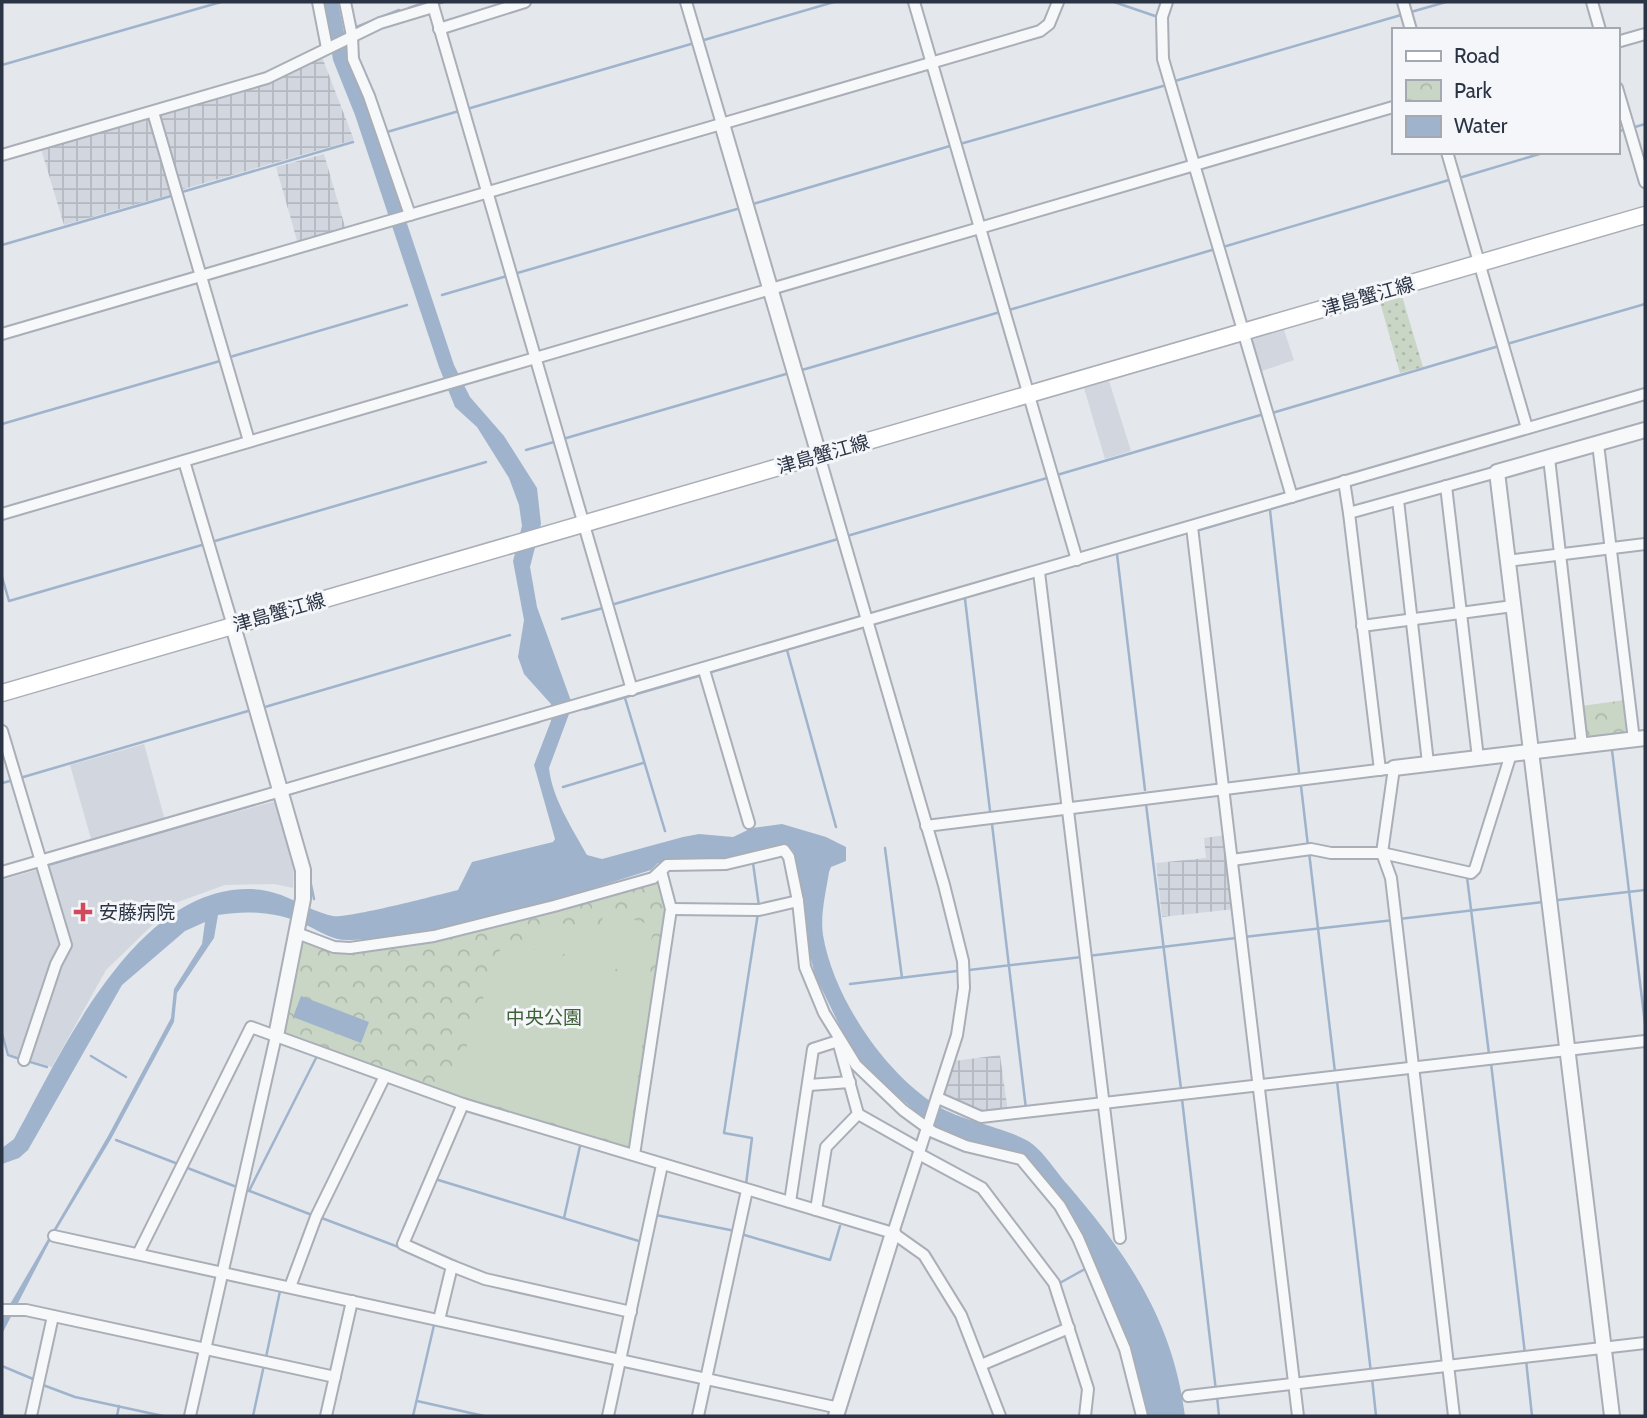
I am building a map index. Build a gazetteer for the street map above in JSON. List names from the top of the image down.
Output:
{
  "streets": {
    "main road": ["津島蟹江線"]
  },
  "parks": ["中央公園"],
  "places": {
    "health": ["安藤病院"]
  },
  "legend": ["Road", "Park", "Water"]
}
